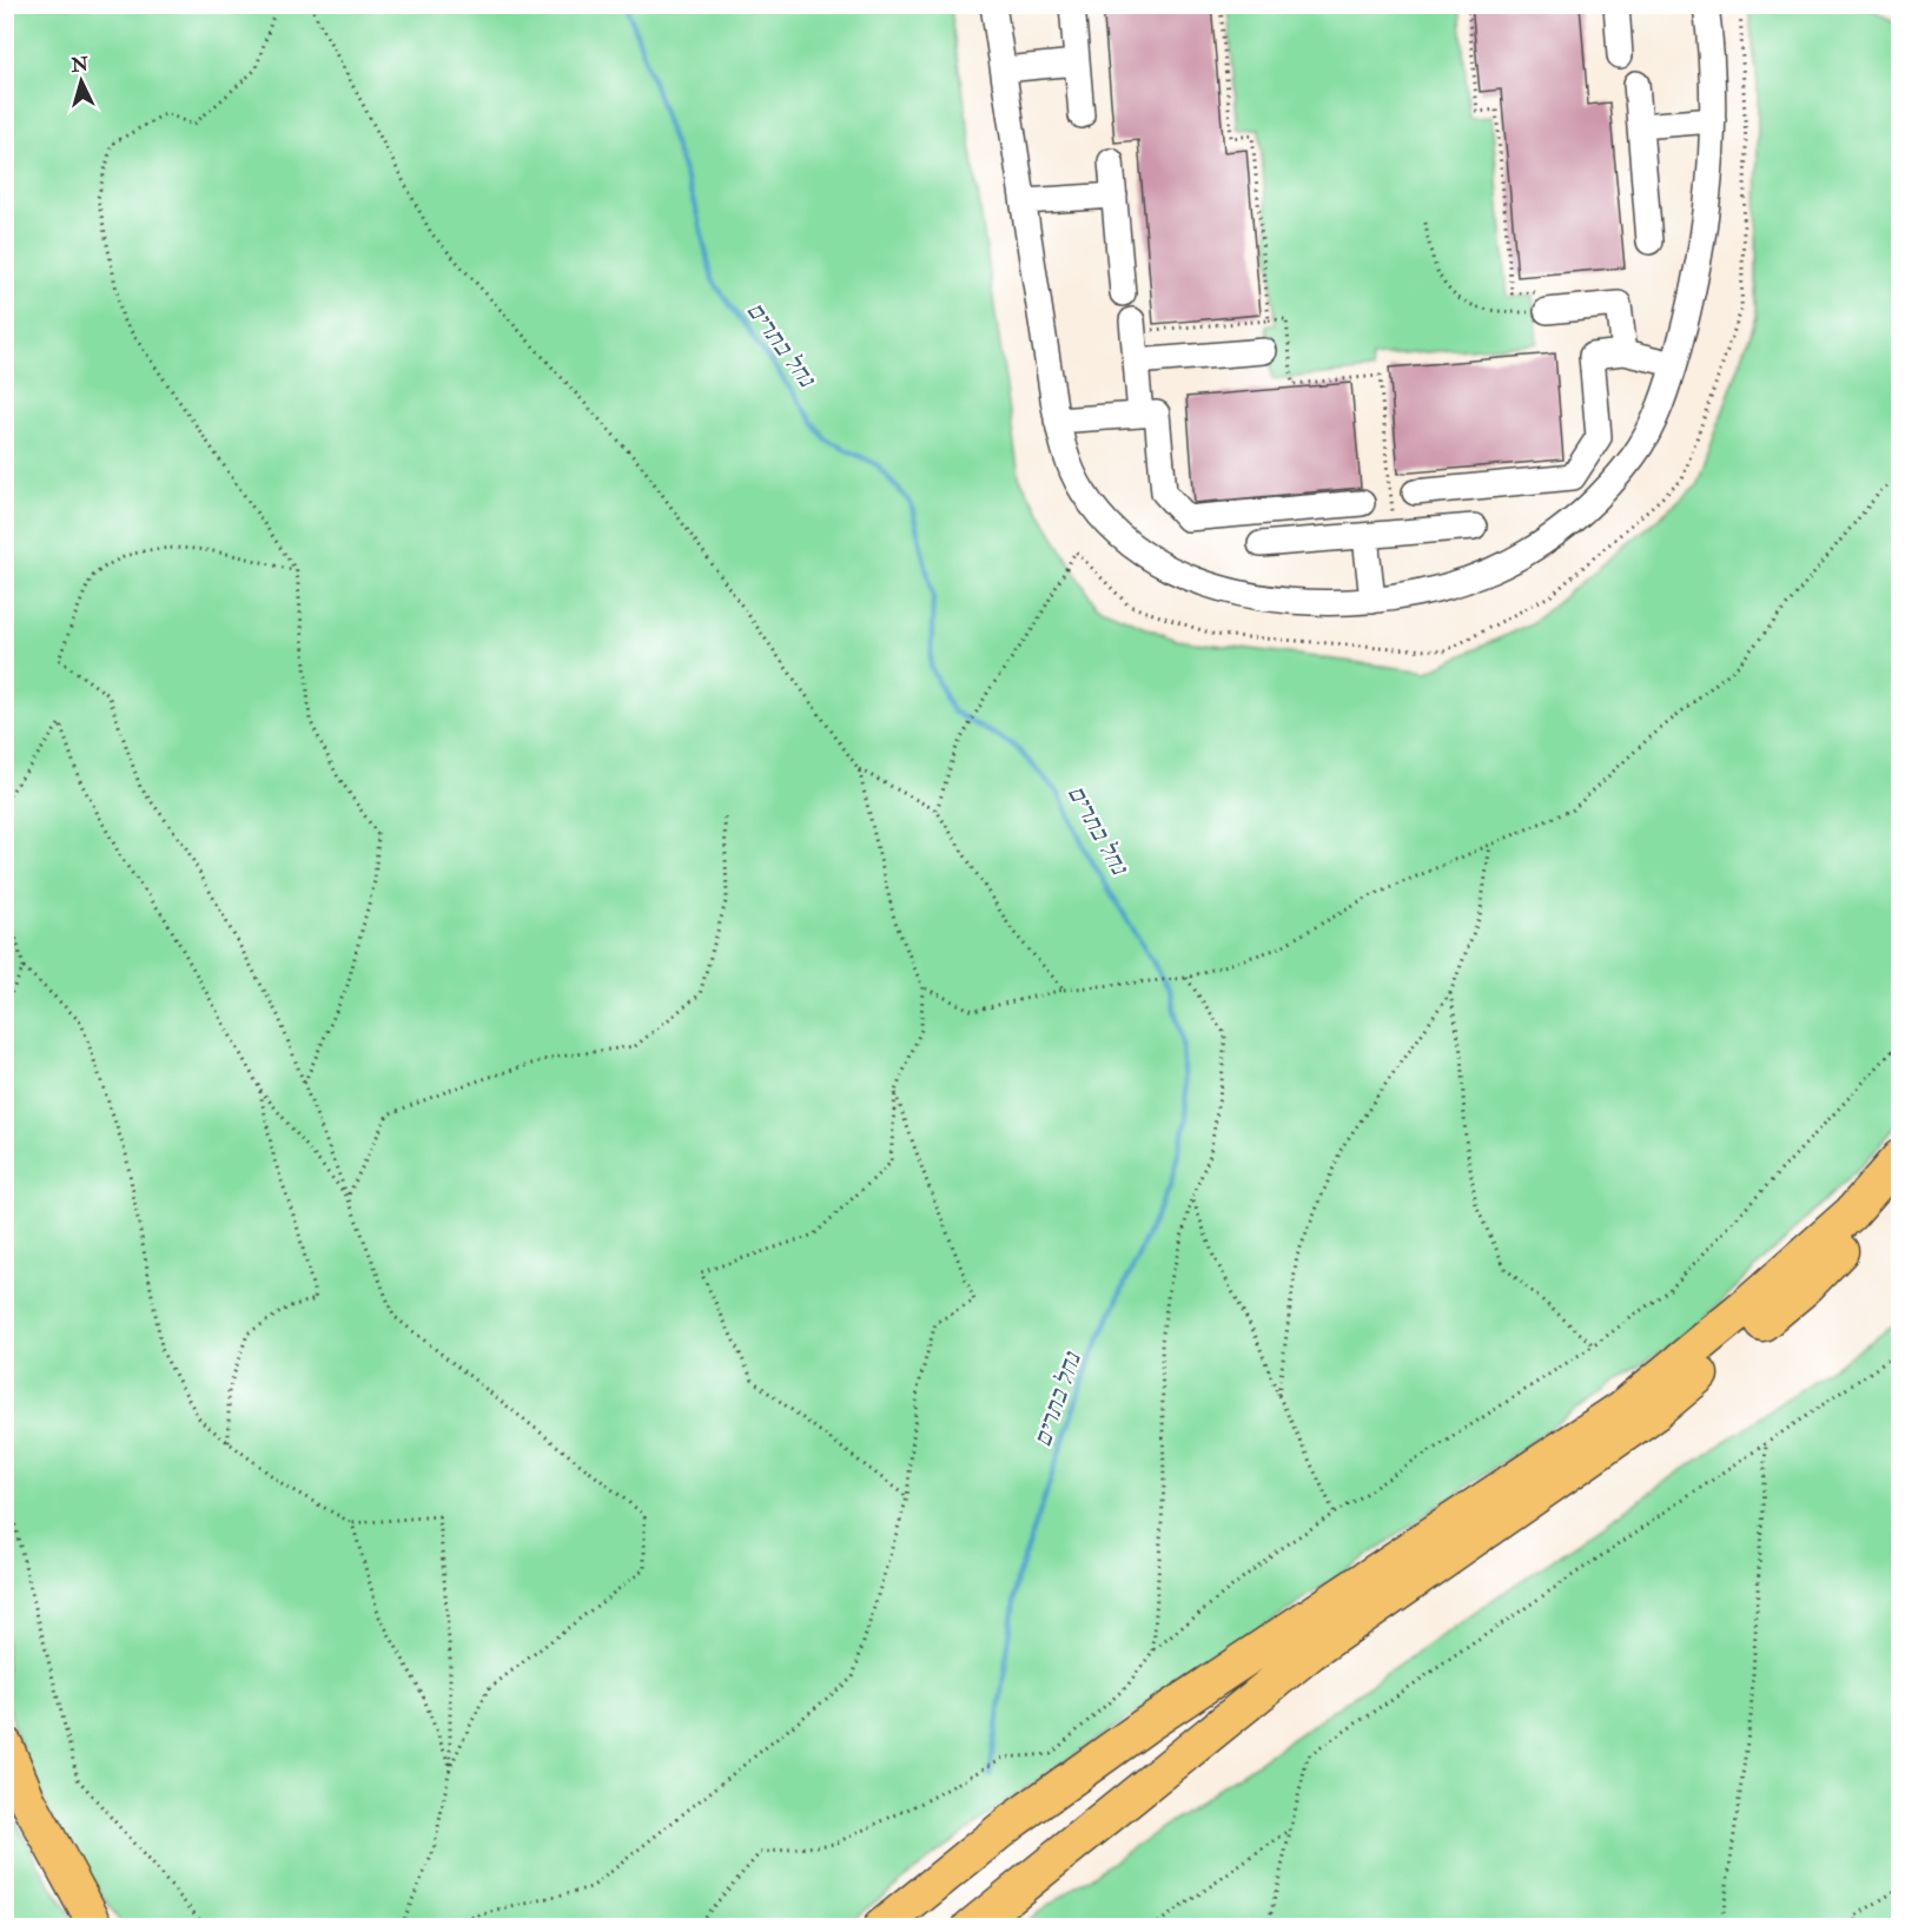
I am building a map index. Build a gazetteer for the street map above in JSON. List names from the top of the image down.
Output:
{
  "water": ["נחל בתרים"],
  "north": "top"
}
